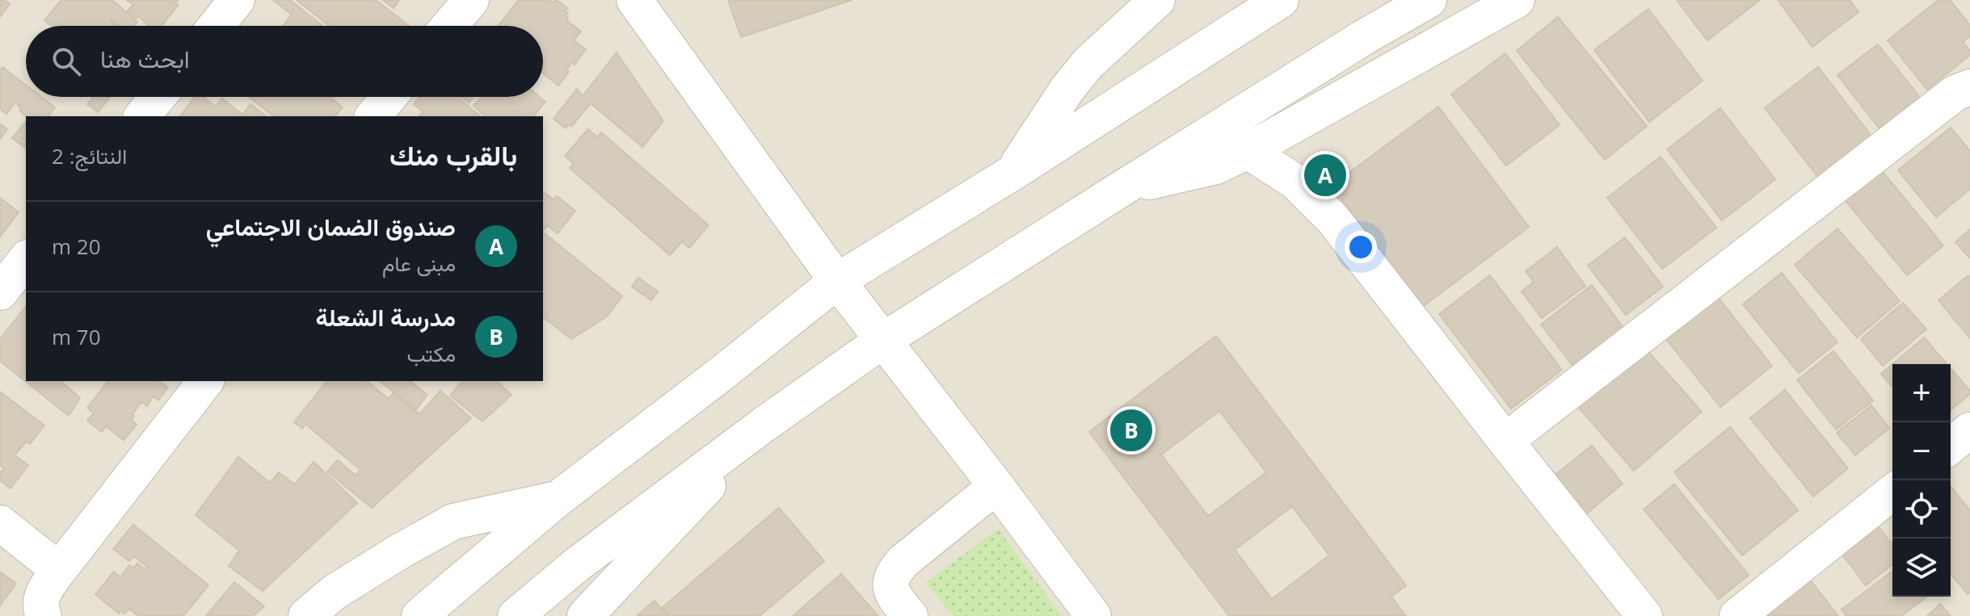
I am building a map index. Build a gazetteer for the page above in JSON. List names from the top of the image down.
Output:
{
  "page": {
    "search": "ابحث هنا",
    "heading": ["بالقرب منك", "النتائج: 2"],
    "pins": ["A", "B"],
    "list": [
      {
        "mark": "A",
        "name": "صندوق الضمان الاجتماعي",
        "note": "مبنى عام",
        "value": "20 m"
      },
      {
        "mark": "B",
        "name": "مدرسة الشعلة",
        "note": "مكتب",
        "value": "70 m"
      }
    ],
    "map_buttons": ["+", "−"]
  }
}
